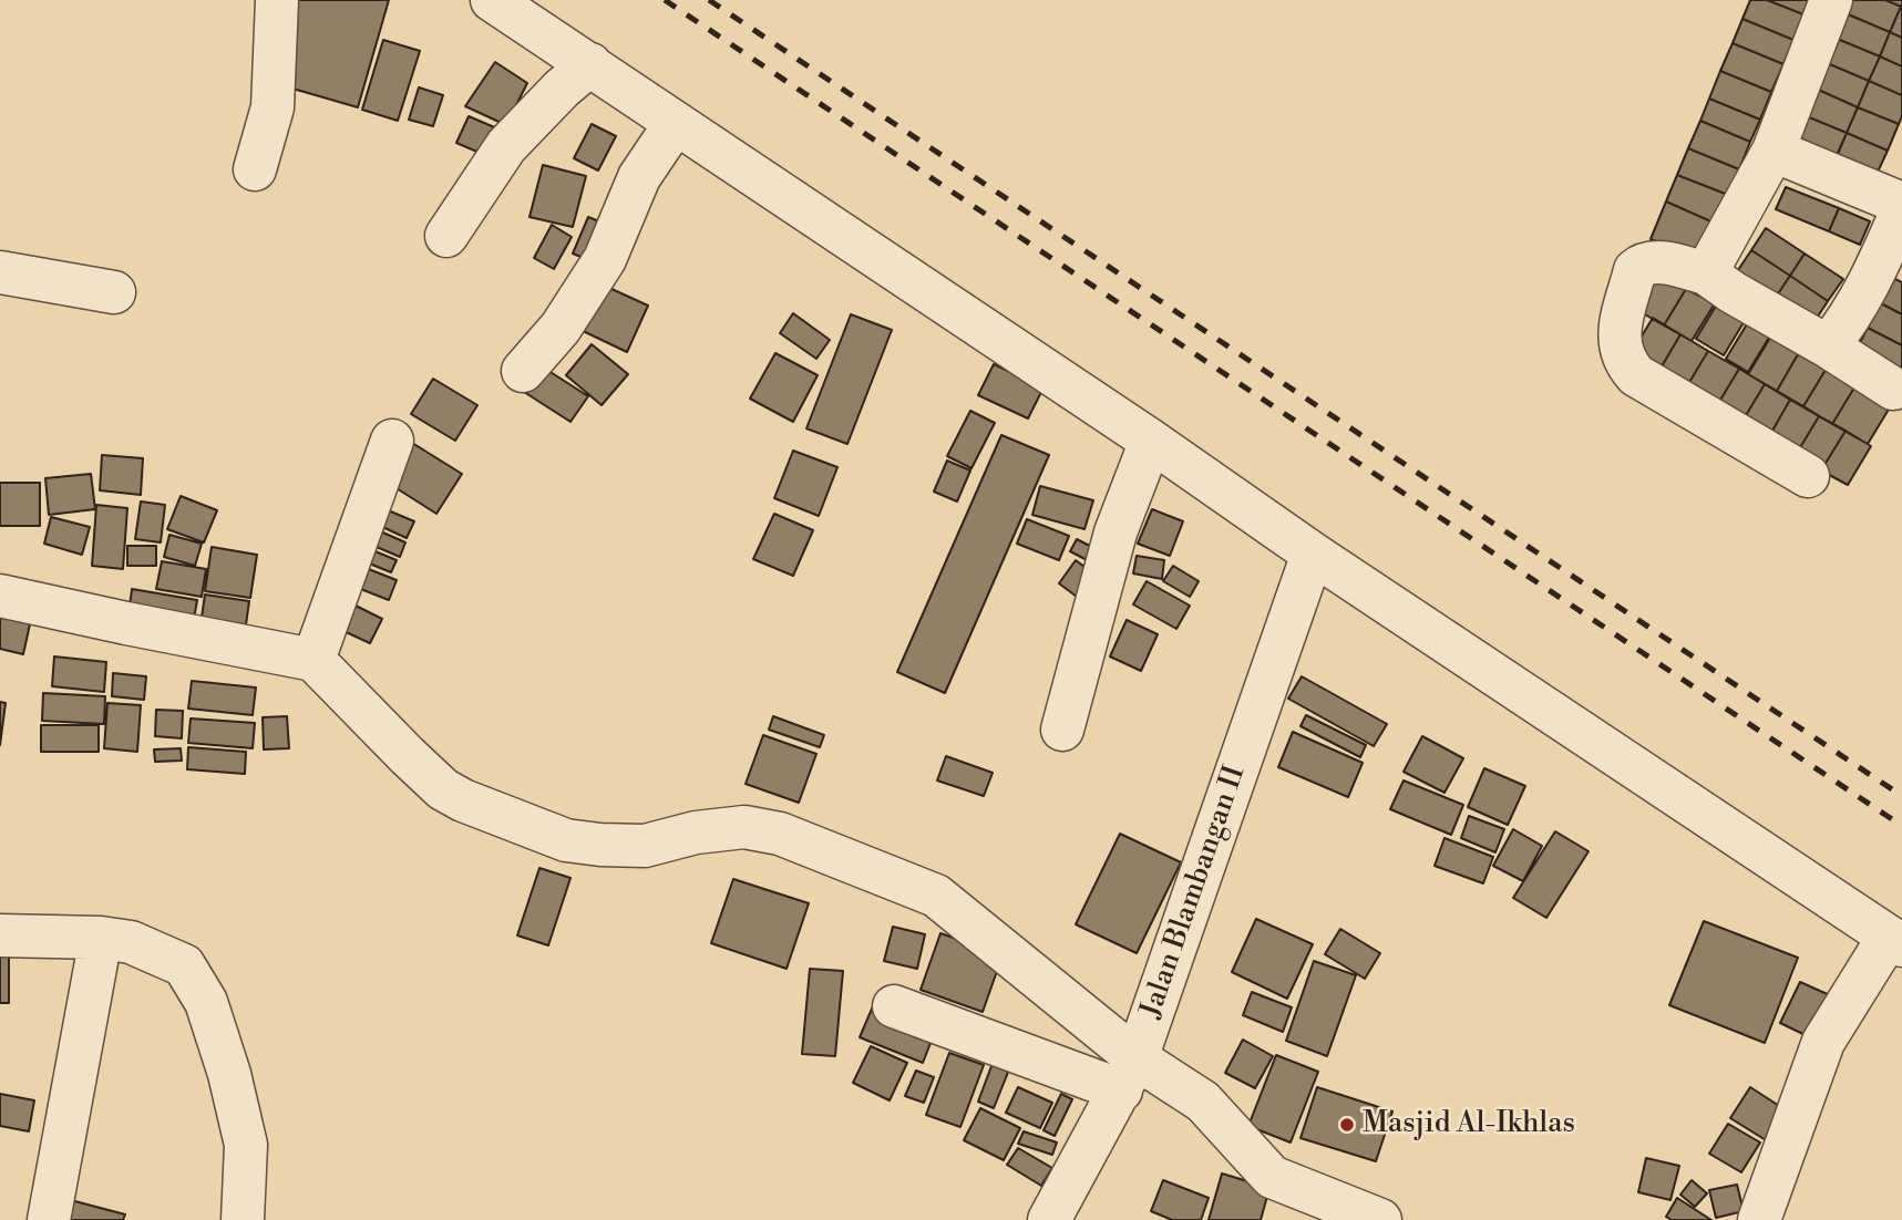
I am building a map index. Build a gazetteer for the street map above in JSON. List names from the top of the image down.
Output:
{
  "streets": {
    "street": ["Jalan Blambangan II"]
  },
  "places": ["Masjid Al-Ikhlas"]
}
